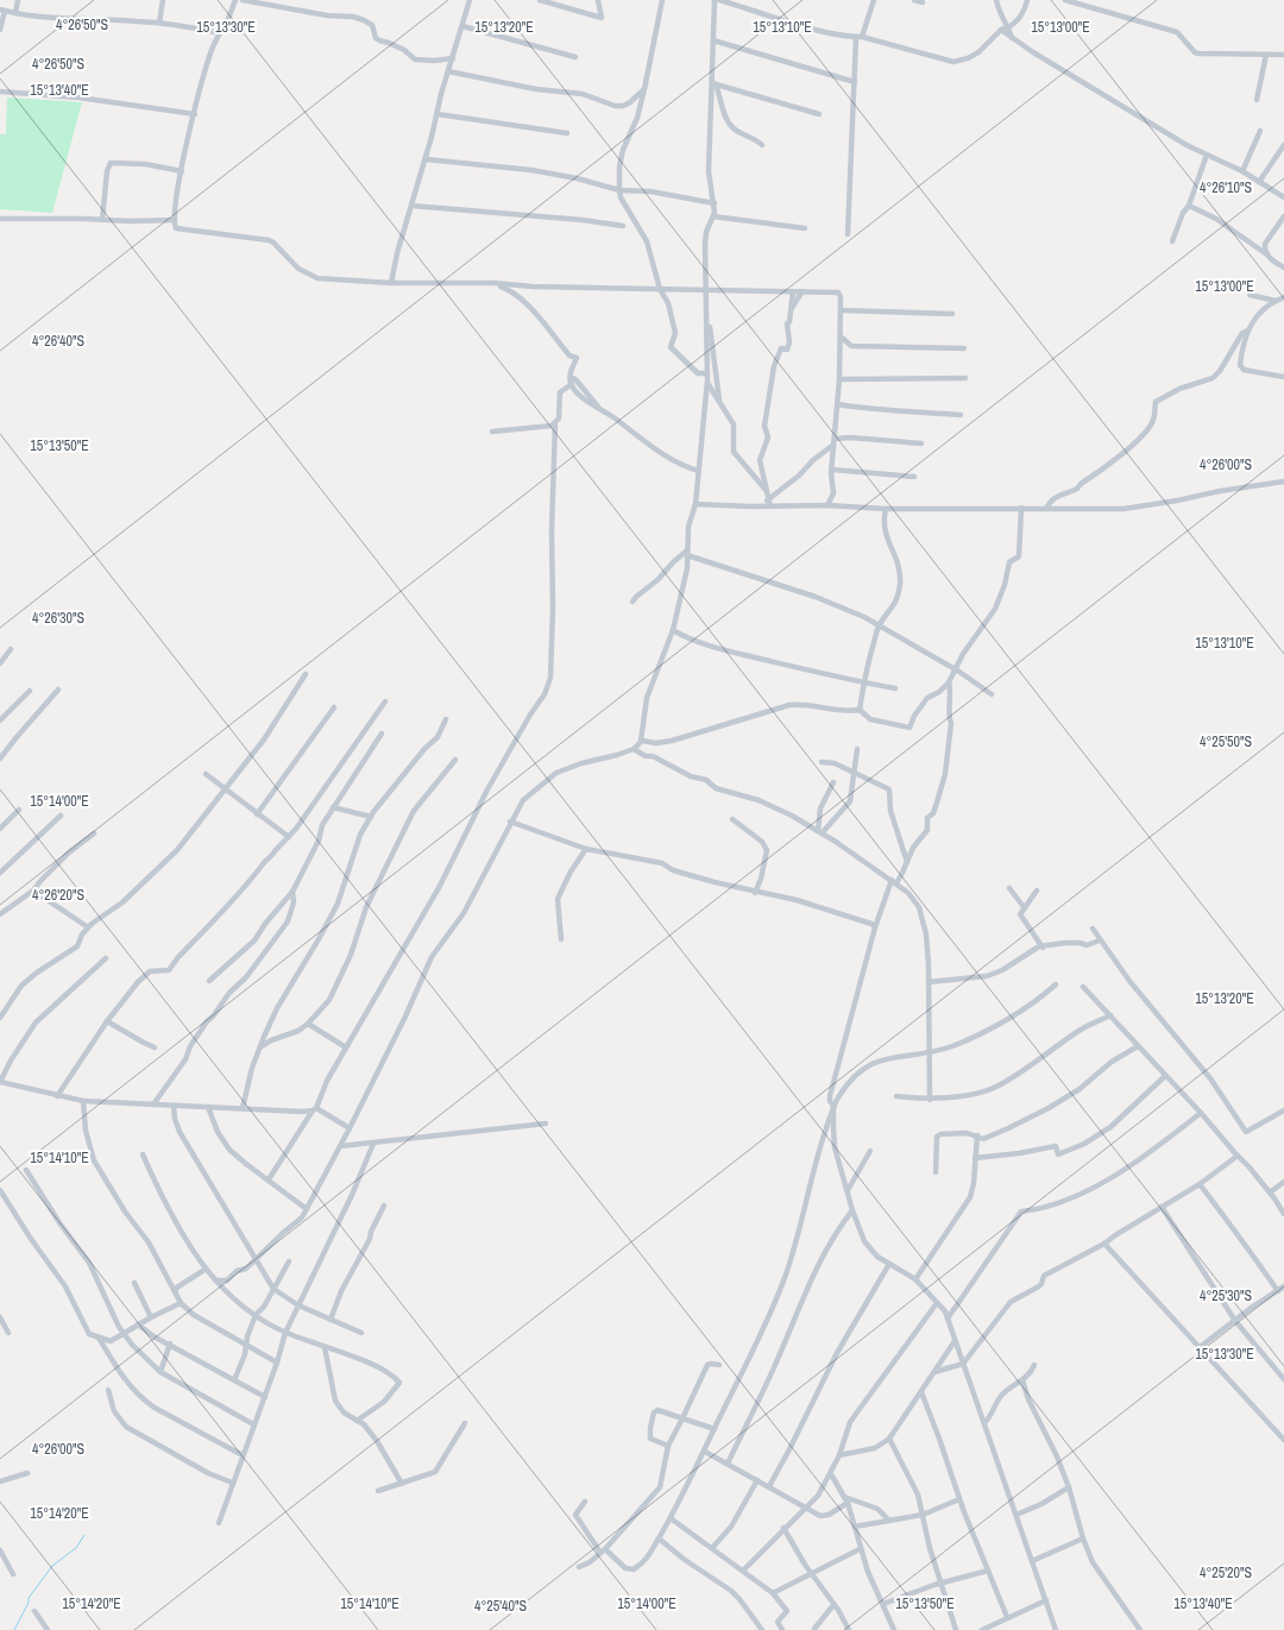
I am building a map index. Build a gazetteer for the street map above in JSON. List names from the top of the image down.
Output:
{
  "coordinates": [
    "4°26'50\"S",
    "15°13'30\"E",
    "15°13'20\"E",
    "15°13'10\"E",
    "15°13'00\"E",
    "15°13'40\"E",
    "4°26'10\"S",
    "4°26'40\"S",
    "15°13'50\"E",
    "4°26'00\"S",
    "4°26'30\"S",
    "4°25'50\"S",
    "15°14'00\"E",
    "4°26'20\"S",
    "15°14'10\"E",
    "4°25'30\"S",
    "15°14'20\"E",
    "4°25'20\"S",
    "4°25'40\"S"
  ]
}
